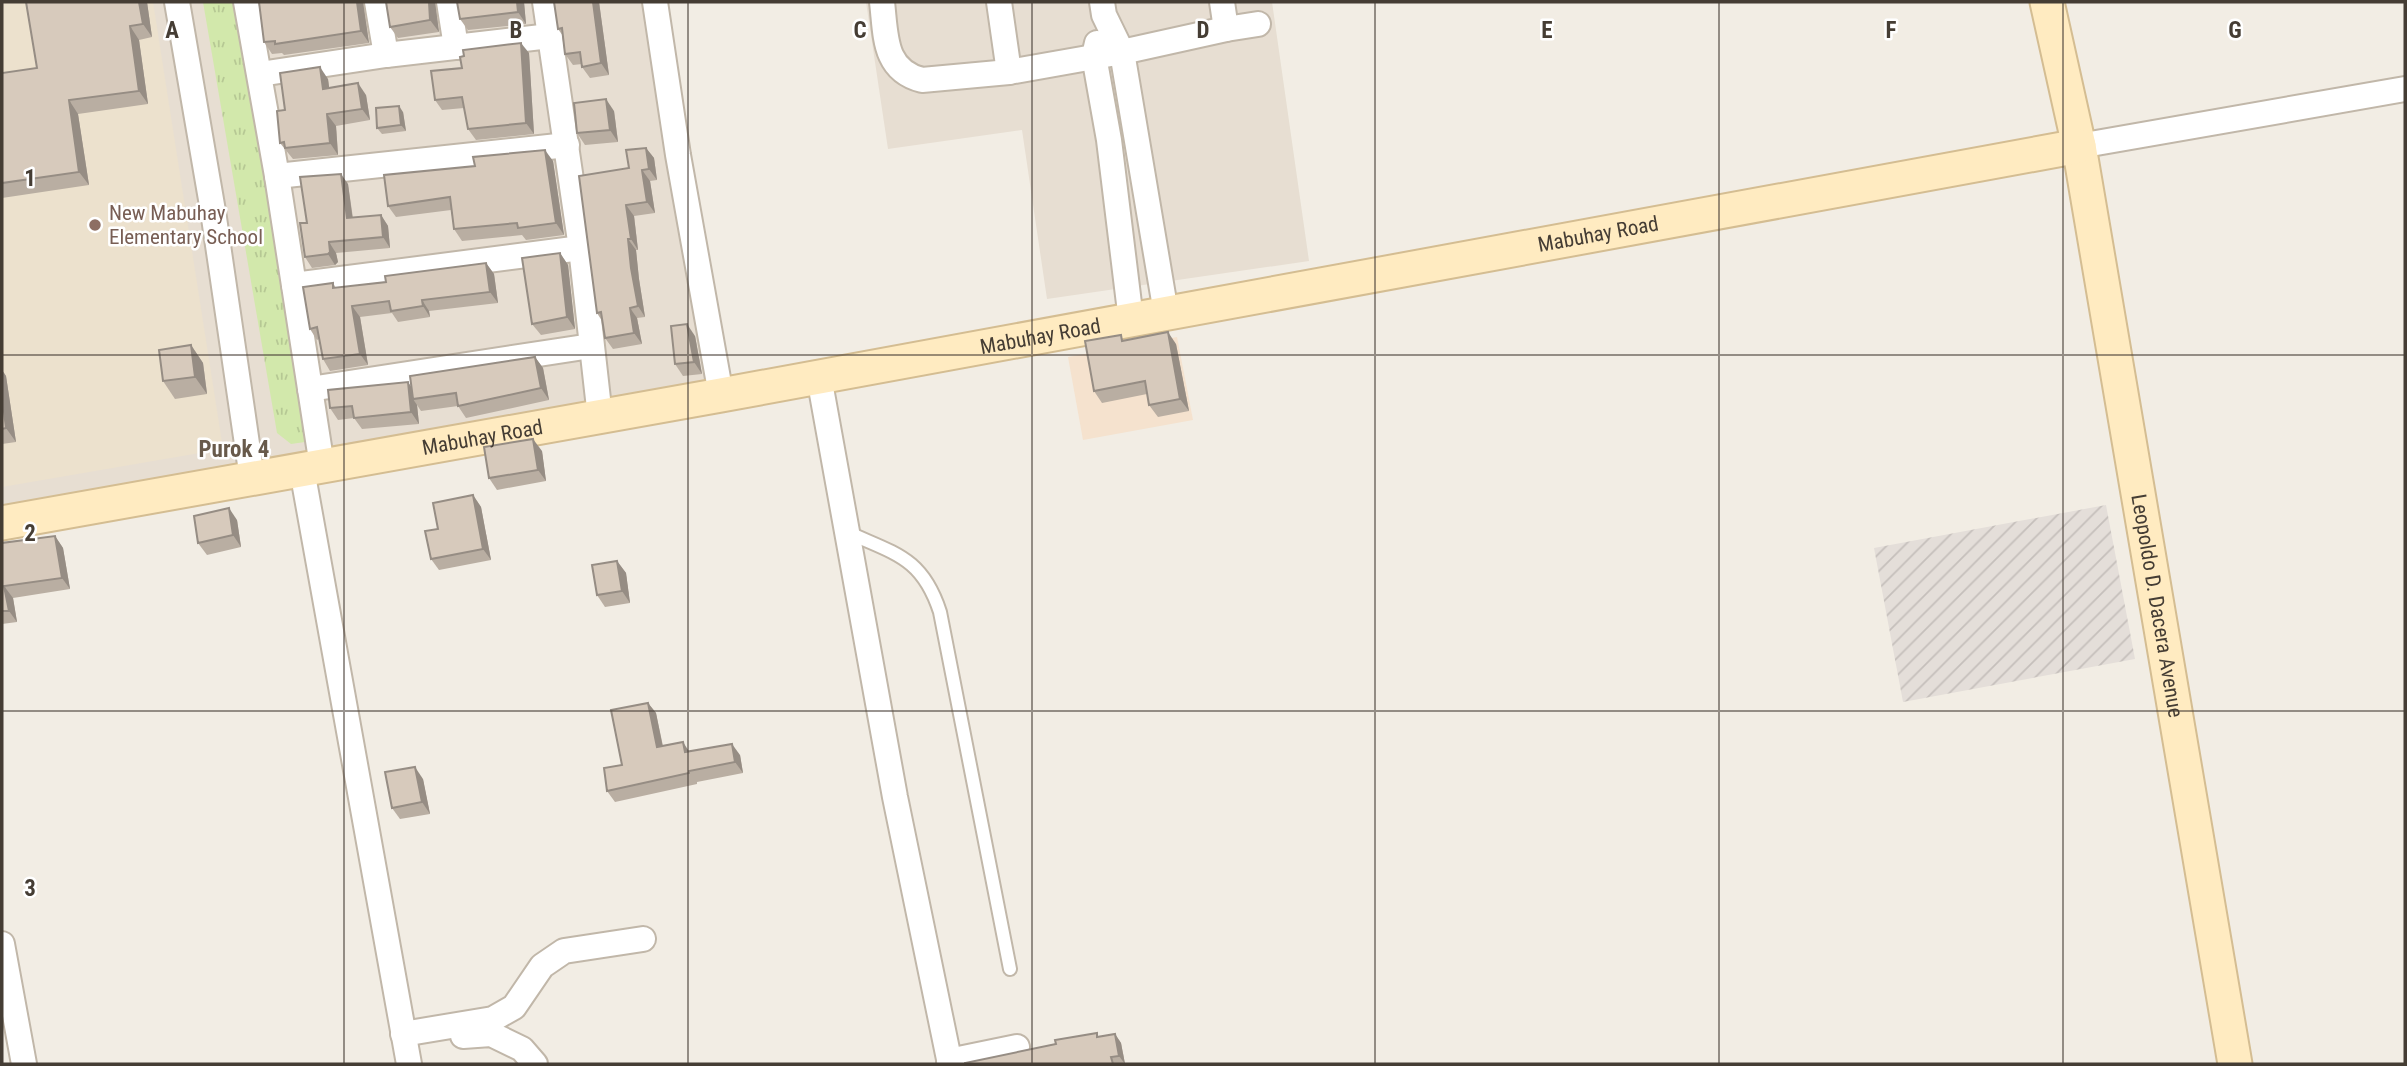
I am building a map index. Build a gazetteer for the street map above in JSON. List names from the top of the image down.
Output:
{
  "streets": {
    "street": ["Mabuhay Road", "Leopoldo D. Dacera Avenue"]
  },
  "crossings": [
    ["Mabuhay Road", "Leopoldo D. Dacera Avenue"]
  ],
  "districts": ["Purok 4"],
  "places": ["New Mabuhay Elementary School"],
  "grid": {
    "columns": [
      "A",
      "B",
      "C",
      "D",
      "E",
      "F",
      "G"
    ],
    "rows": ["1", "2", "3"]
  }
}
